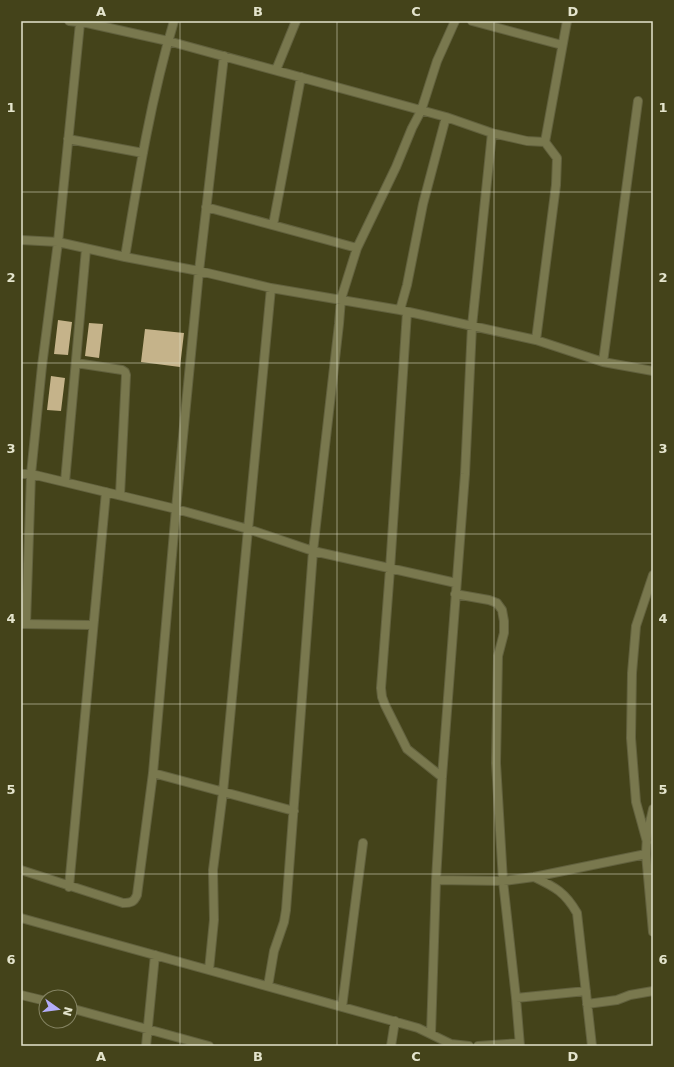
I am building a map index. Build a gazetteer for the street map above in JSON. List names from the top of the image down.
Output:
{
  "north": "right",
  "grid": {
    "columns": [
      "A",
      "B",
      "C",
      "D"
    ],
    "rows": [
      "1",
      "2",
      "3",
      "4",
      "5",
      "6"
    ]
  }
}
